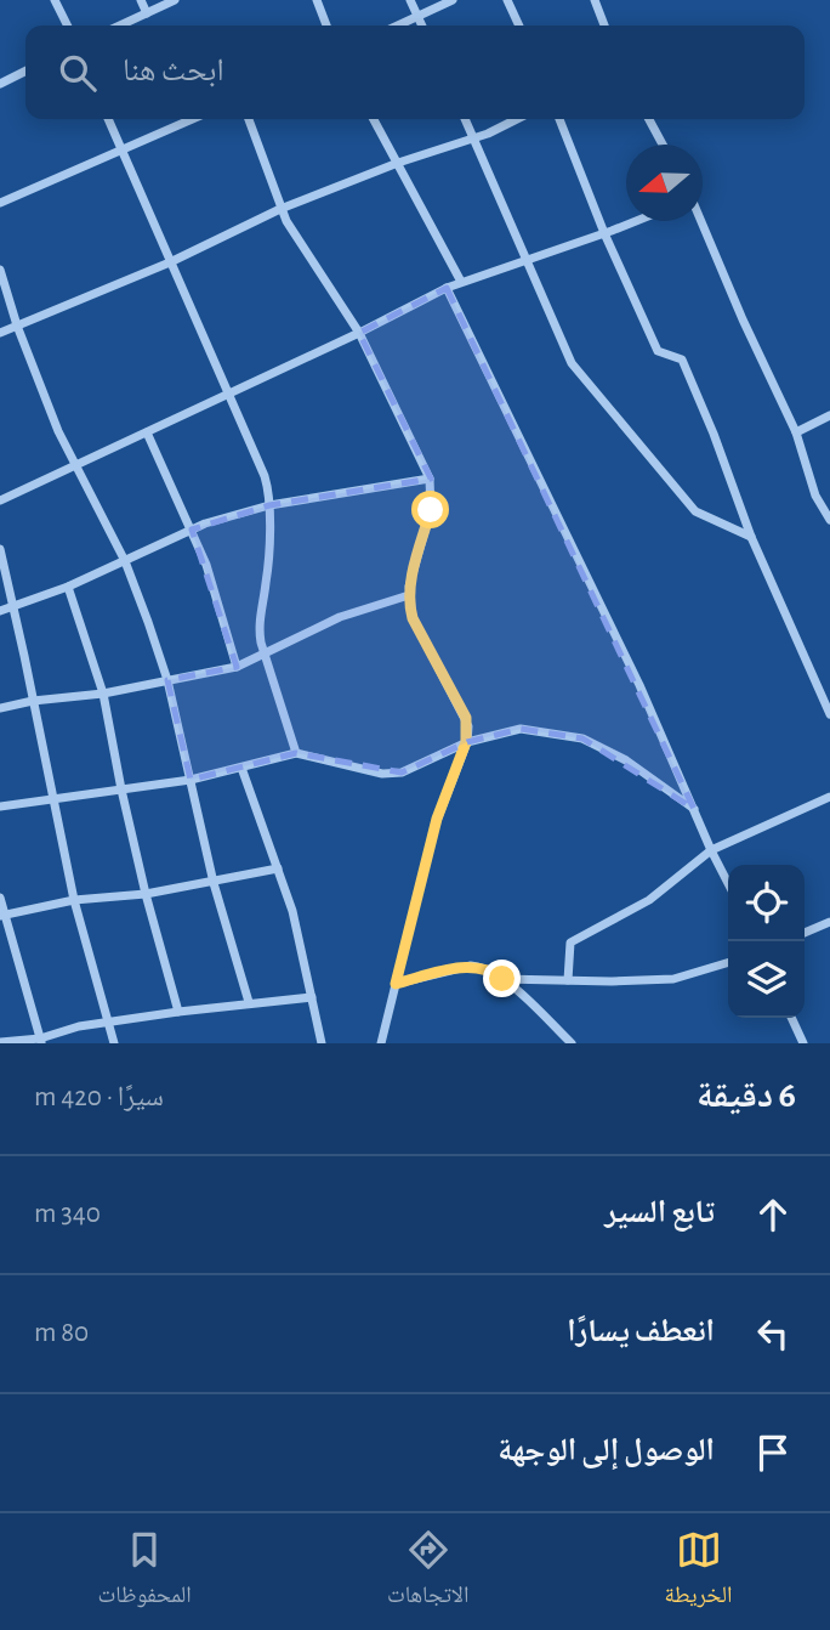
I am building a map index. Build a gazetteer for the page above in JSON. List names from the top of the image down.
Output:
{
  "north": "left",
  "page": {
    "search": "ابحث هنا",
    "heading": ["6 دقيقة", "سيرًا · 420 m"],
    "list": [
      ["تابع السير", "340 m"],
      ["انعطف يسارًا", "80 m"],
      "الوصول إلى الوجهة"
    ],
    "nav": ["الخريطة", "الاتجاهات", "المحفوظات"]
  }
}
